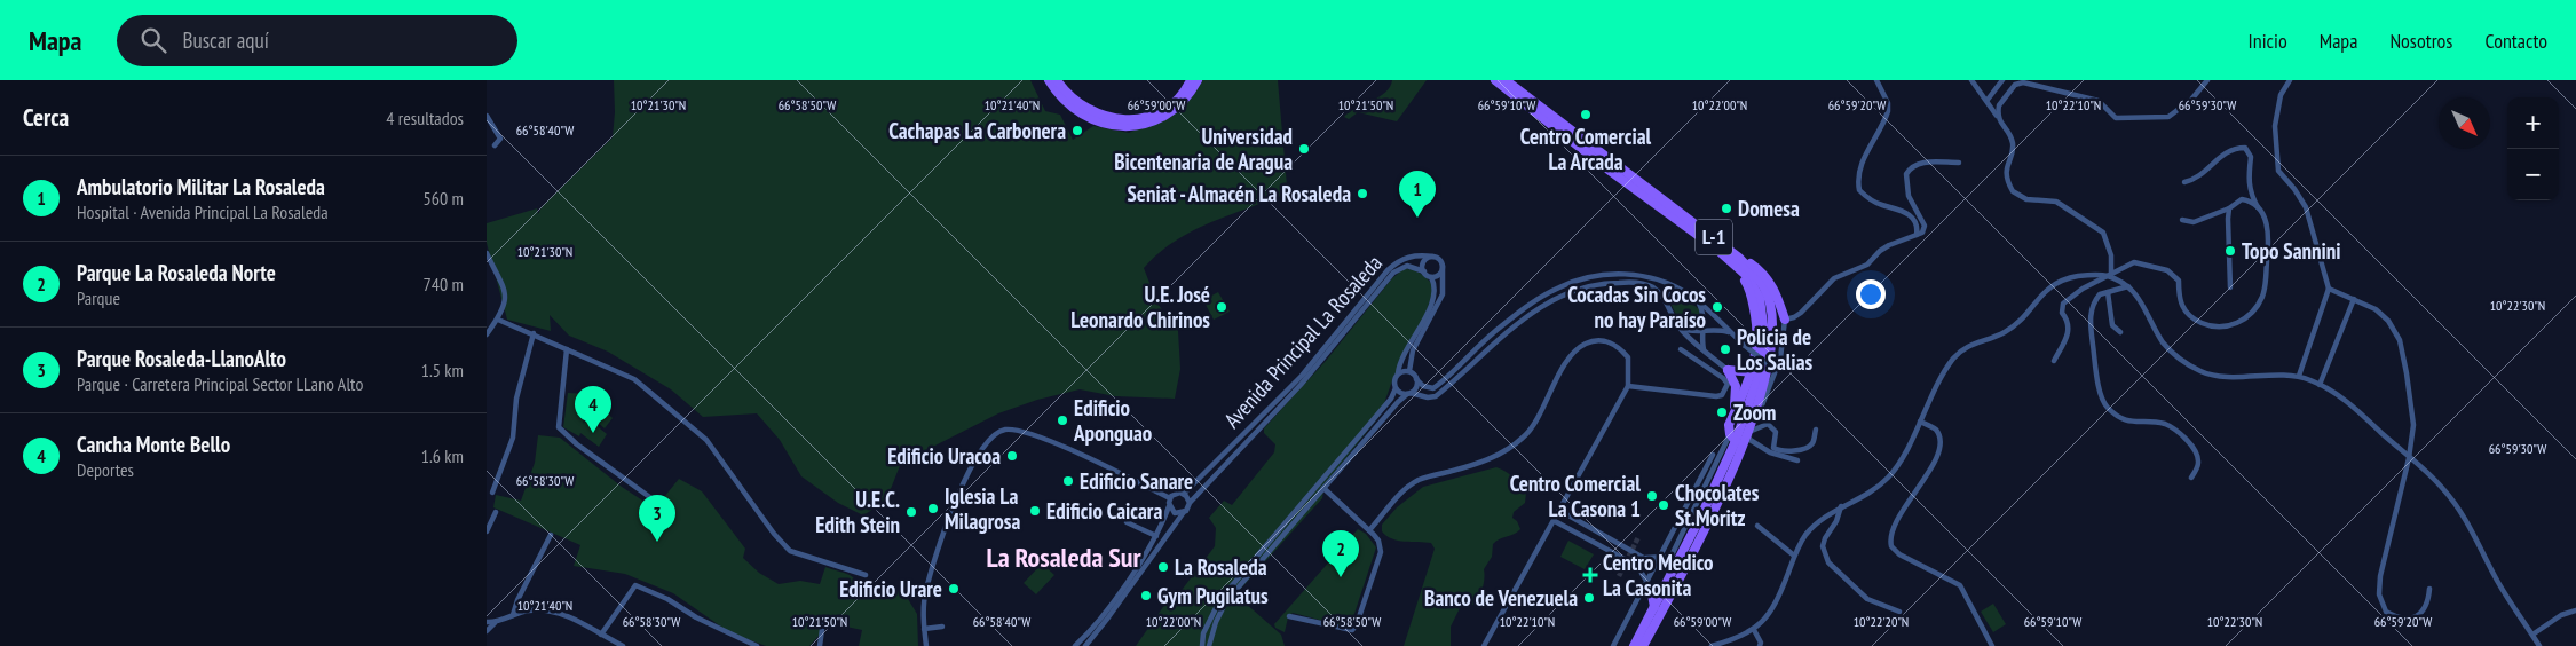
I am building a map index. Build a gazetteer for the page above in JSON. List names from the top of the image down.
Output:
{
  "streets": {
    "main road": ["L-1"],
    "street": ["Avenida Principal La Rosaleda"]
  },
  "districts": ["La Rosaleda Sur"],
  "places": {
    "other": [
      "Centro Comercial La Arcada",
      "Cachapas La Carbonera",
      "Universidad Bicentenaria de Aragua",
      "Seniat - Almacén La Rosaleda",
      "Domesa",
      "Topo Sannini",
      "U.E. José Leonardo Chirinos",
      "Cocadas Sin Cocos no hay Paraíso",
      "Policia de Los Salias",
      "Zoom",
      "Edificio Aponguao",
      "Edificio Uracoa",
      "Edificio Sanare",
      "Centro Comercial La Casona 1",
      "Chocolates St.Moritz",
      "Iglesia La Milagrosa",
      "Edificio Caicara",
      "U.E.C. Edith Stein",
      "La Rosaleda",
      "Edificio Urare",
      "Gym Pugilatus",
      "Banco de Venezuela"
    ],
    "health": ["Centro Medico La Casonita"]
  },
  "north": "bottom right",
  "page": {
    "header": "Mapa",
    "search": "Buscar aquí",
    "nav": [
      "Inicio",
      "Mapa",
      "Nosotros",
      "Contacto"
    ],
    "heading": ["Cerca", "4 resultados"],
    "map_buttons": ["+", "−"],
    "list": [
      {
        "mark": "1",
        "name": "Ambulatorio Militar La Rosaleda",
        "note": "Hospital · Avenida Principal La Rosaleda",
        "value": "560 m"
      },
      {
        "mark": "2",
        "name": "Parque La Rosaleda Norte",
        "note": "Parque",
        "value": "740 m"
      },
      {
        "mark": "3",
        "name": "Parque Rosaleda-LlanoAlto",
        "note": "Parque · Carretera Principal Sector LLano Alto",
        "value": "1.5 km"
      },
      {
        "mark": "4",
        "name": "Cancha Monte Bello",
        "note": "Deportes",
        "value": "1.6 km"
      }
    ],
    "pins": [
      "1",
      "4",
      "3",
      "2"
    ]
  },
  "coordinates": [
    "10°21'30\"N",
    "66°58'50\"W",
    "10°21'40\"N",
    "66°59'00\"W",
    "10°21'50\"N",
    "66°59'10\"W",
    "10°22'00\"N",
    "66°59'20\"W",
    "10°22'10\"N",
    "66°59'30\"W",
    "66°58'40\"W",
    "10°22'30\"N",
    "66°58'30\"W",
    "10°22'20\"N"
  ]
}
